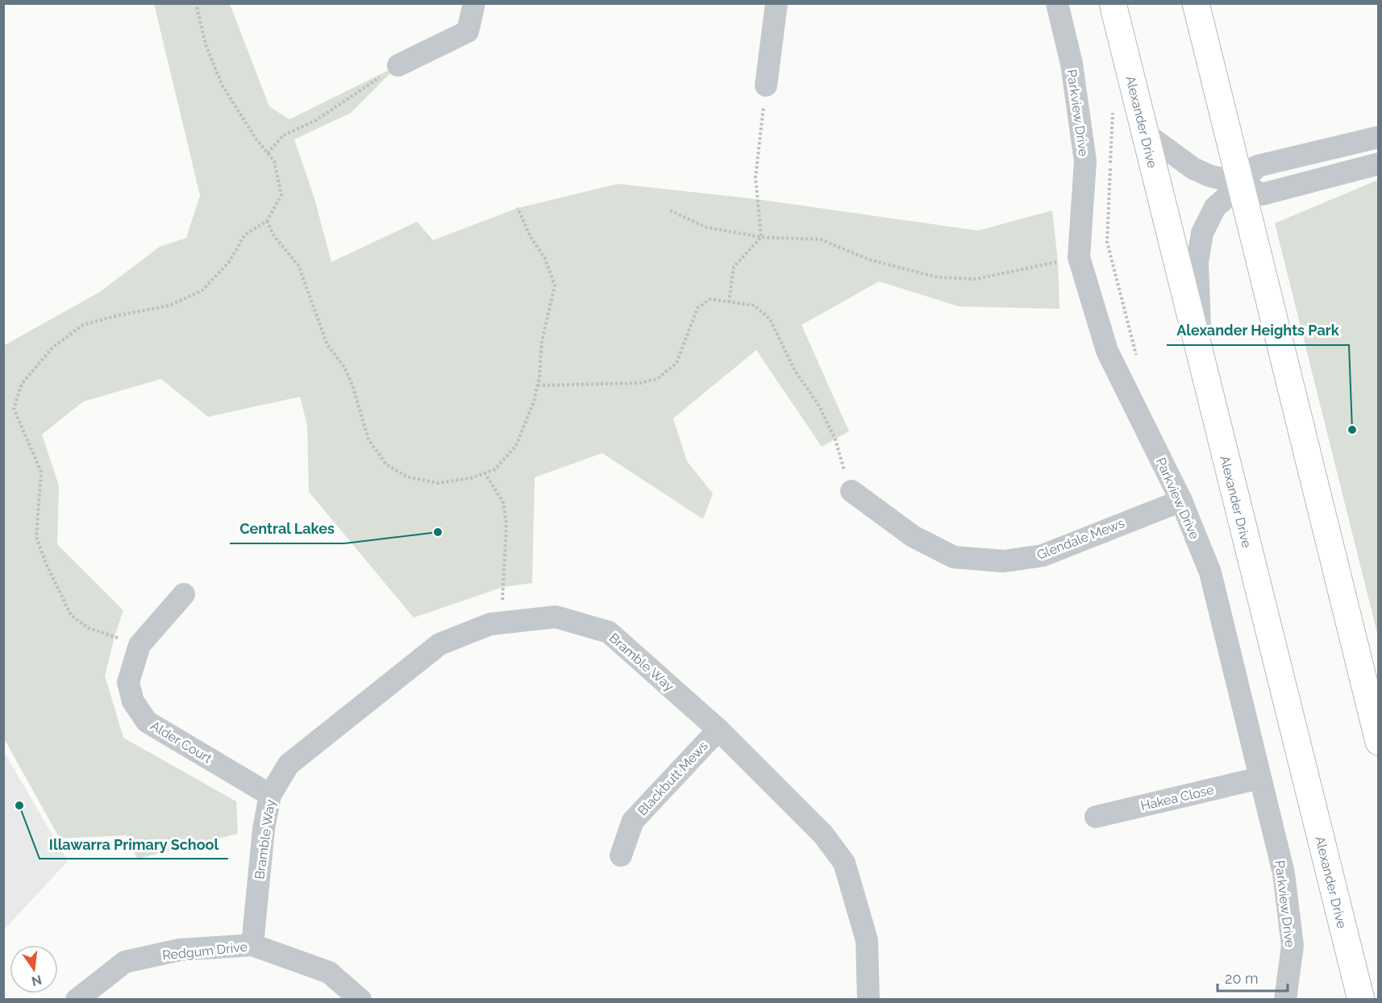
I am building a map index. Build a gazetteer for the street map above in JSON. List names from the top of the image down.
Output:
{
  "streets": {
    "main road": ["Alexander Drive"],
    "street": [
      "Parkview Drive",
      "Glendale Mews",
      "Bramble Way",
      "Alder Court",
      "Blackbutt Mews",
      "Hakea Close",
      "Redgum Drive"
    ]
  },
  "crossings": [
    ["Parkview Drive", "Glendale Mews"],
    ["Parkview Drive", "Hakea Close"],
    ["Bramble Way", "Alder Court"],
    ["Bramble Way", "Blackbutt Mews"],
    ["Bramble Way", "Redgum Drive"]
  ],
  "places": ["Alexander Heights Park", "Central Lakes", "Illawarra Primary School"],
  "scale_bar": "20 m",
  "north": "bottom"
}
